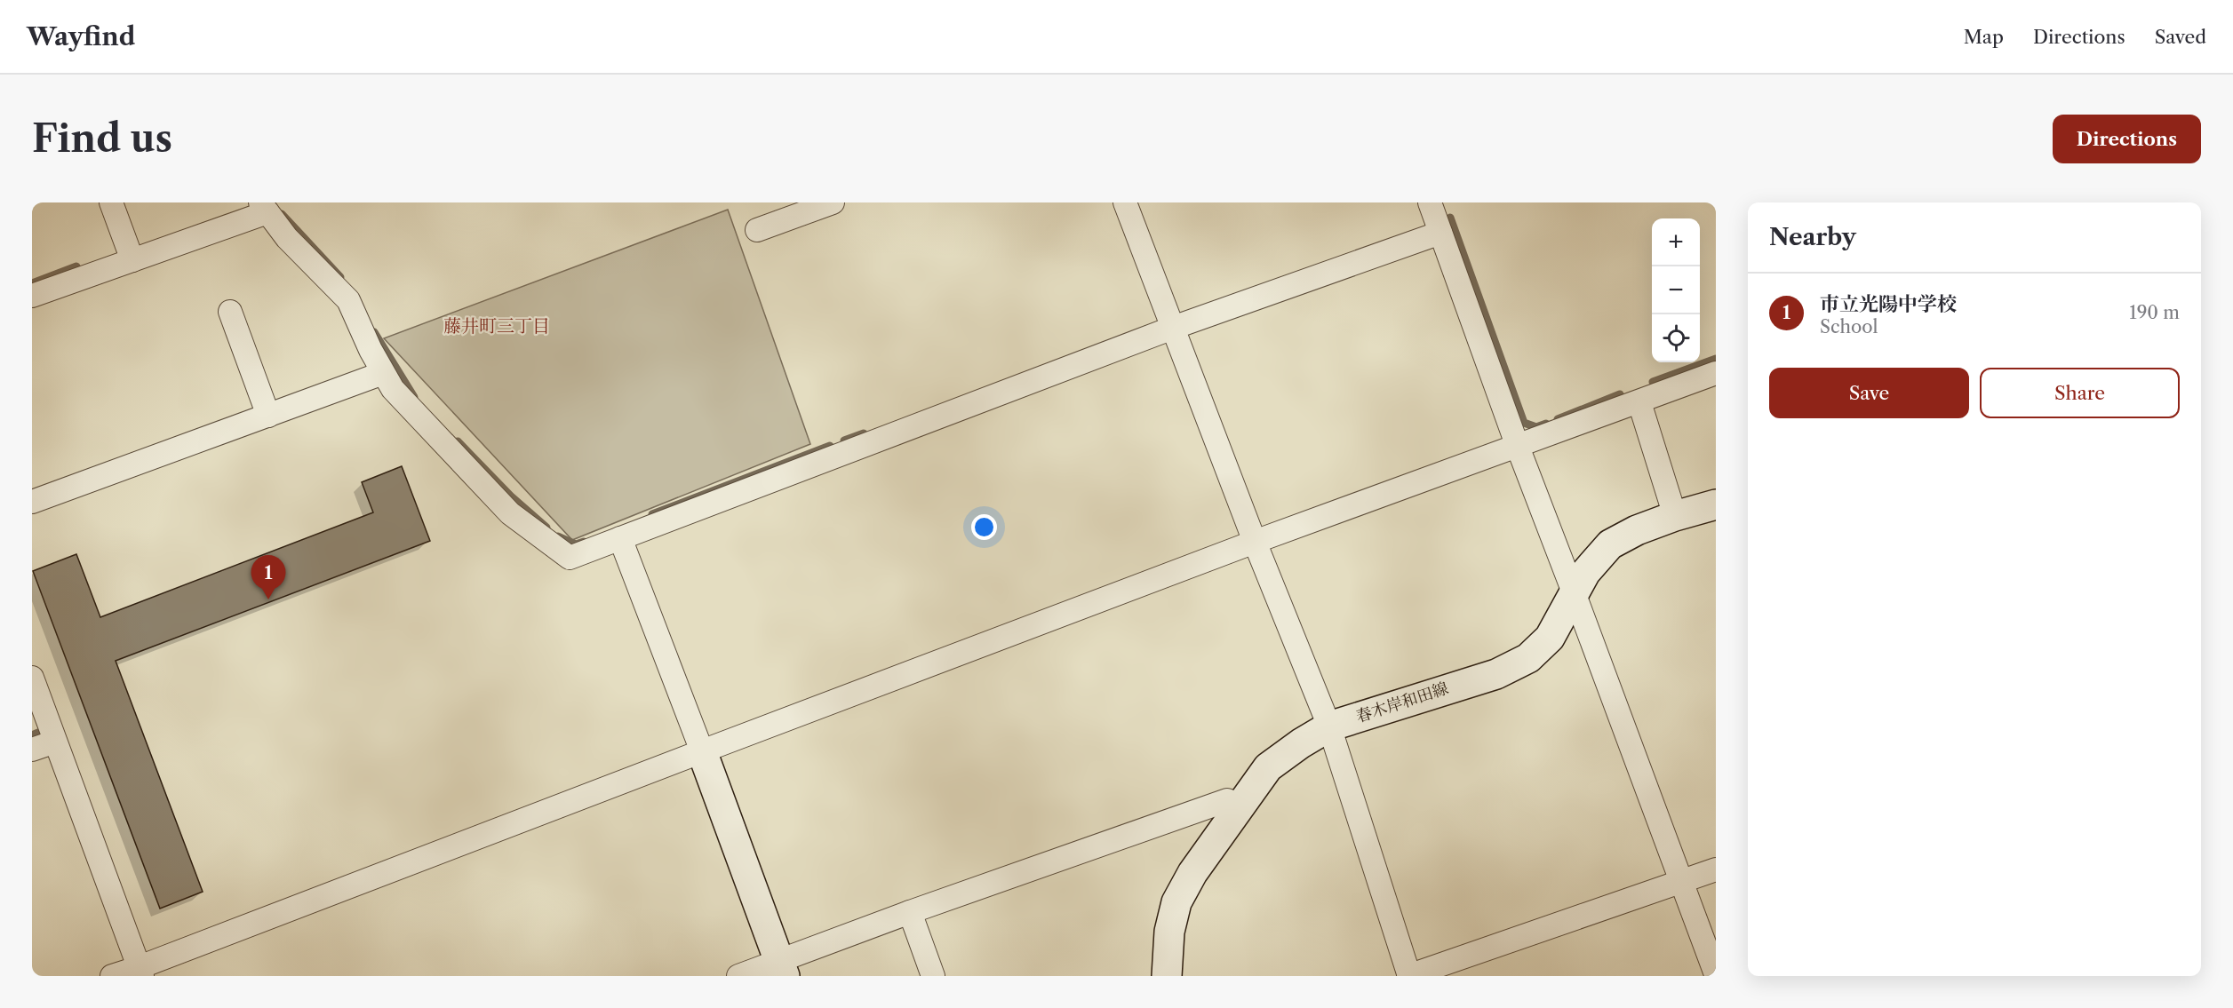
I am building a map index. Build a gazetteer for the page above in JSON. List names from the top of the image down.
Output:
{
  "streets": {
    "main road": ["春木岸和田線"]
  },
  "districts": ["藤井町三丁目"],
  "page": {
    "header": "Wayfind",
    "nav": ["Map", "Directions", "Saved"],
    "buttons": [
      "Directions",
      ["Save", "Share"]
    ],
    "title": "Find us",
    "heading": "Nearby",
    "map_buttons": ["+", "−"],
    "list": [
      {
        "mark": "1",
        "name": "市立光陽中学校",
        "note": "School",
        "value": "190 m"
      }
    ],
    "pins": "1"
  }
}
